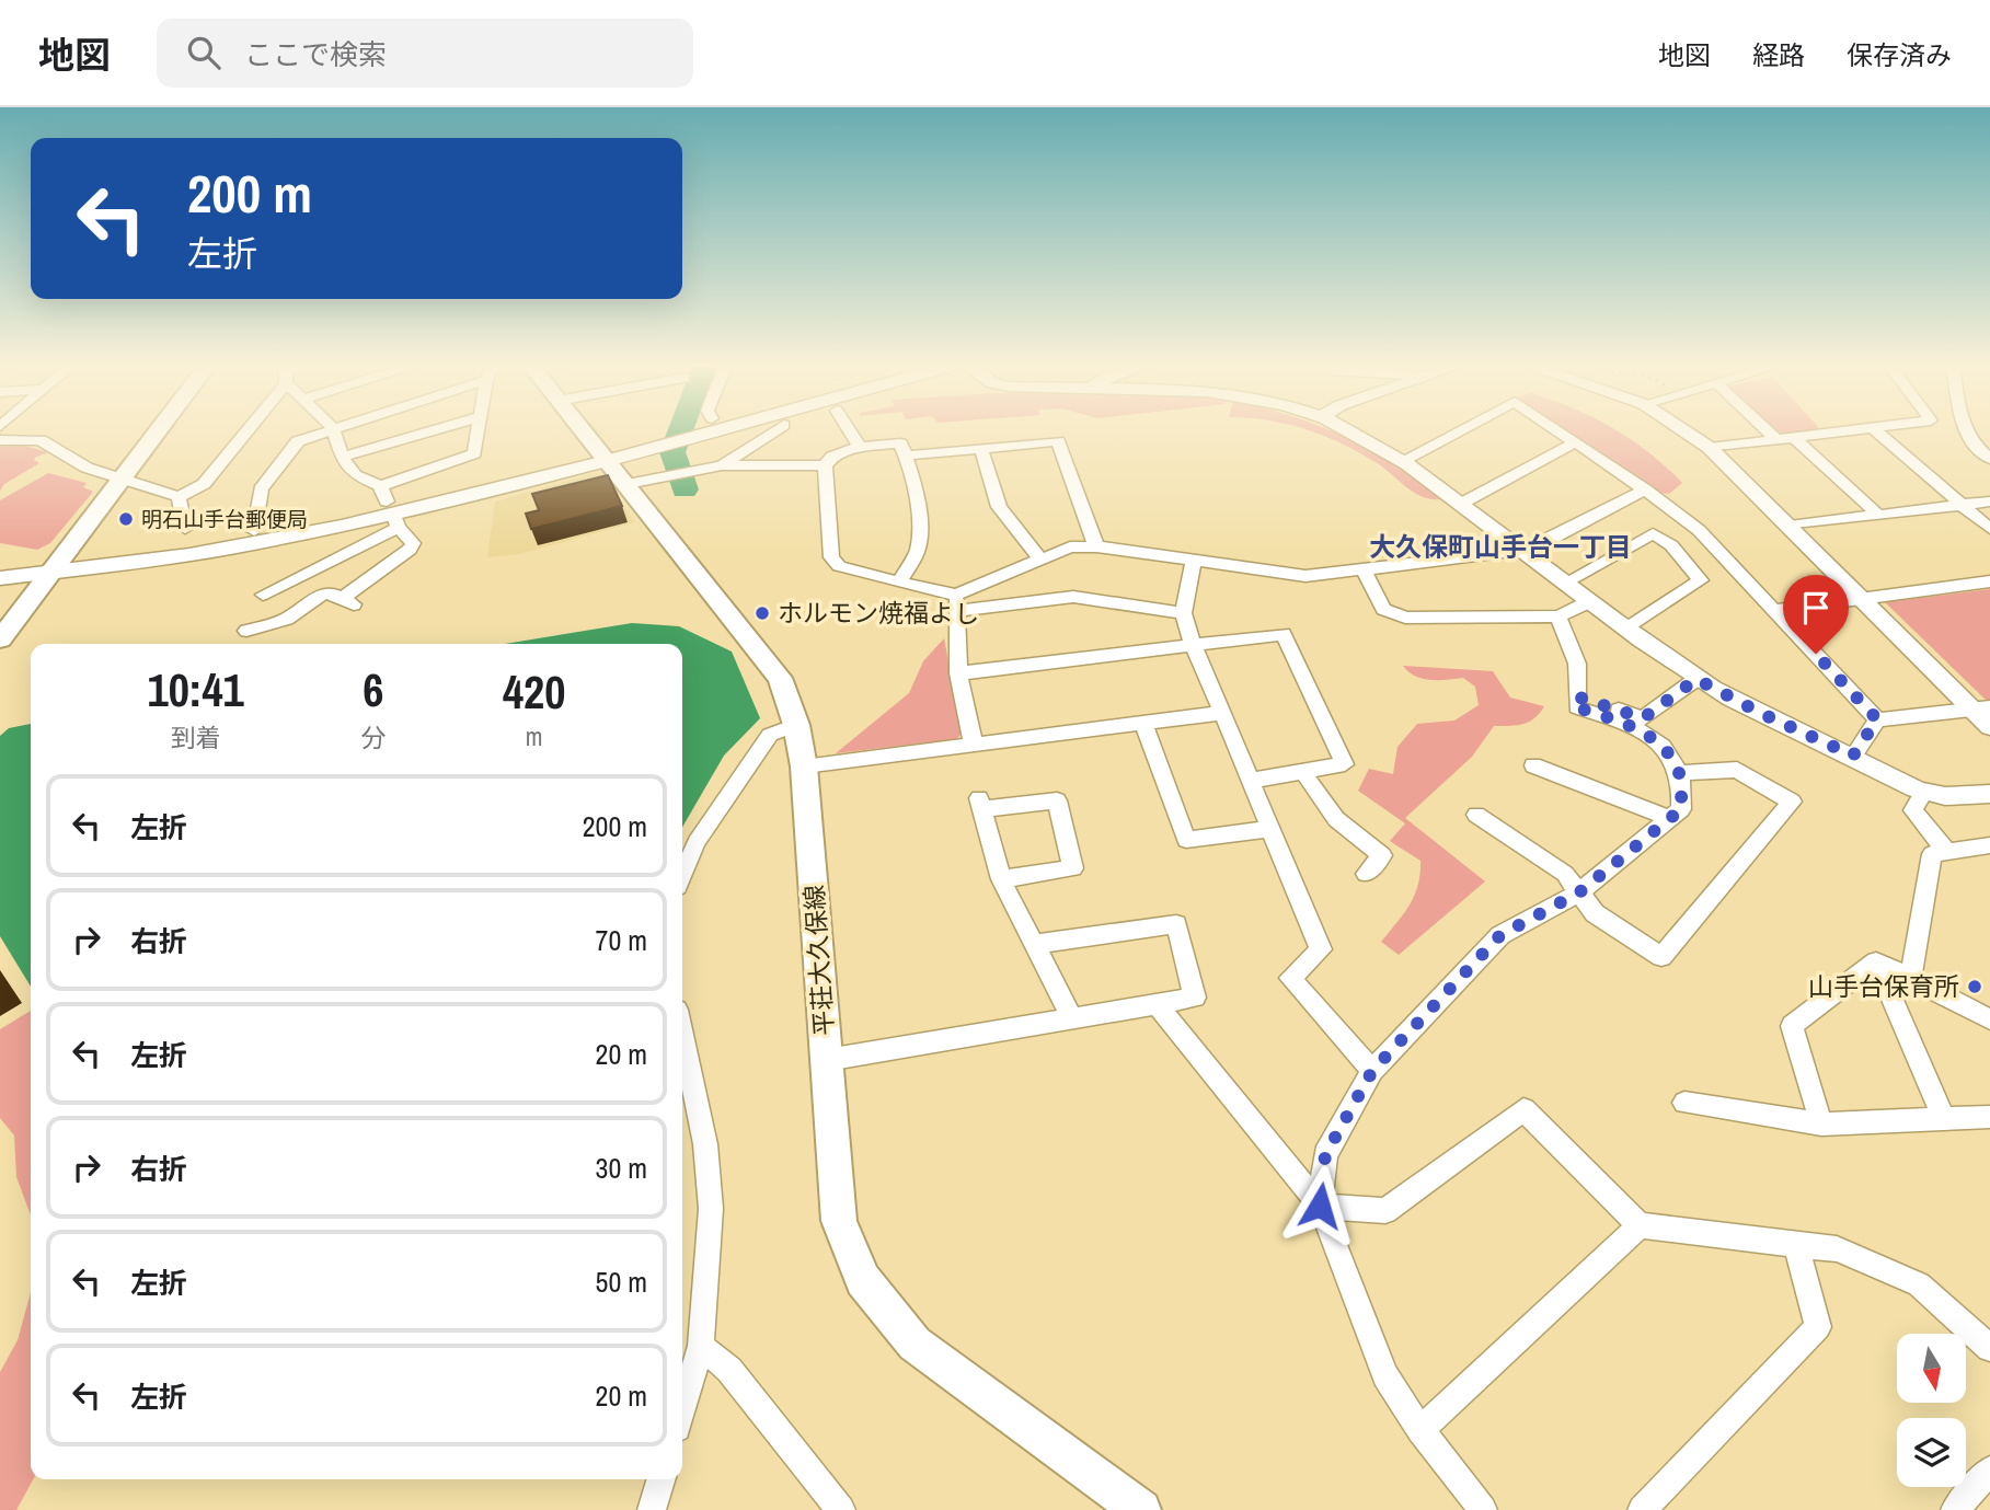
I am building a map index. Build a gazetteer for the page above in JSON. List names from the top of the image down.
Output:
{
  "streets": {
    "main road": ["平荘大久保線"]
  },
  "districts": ["大久保町山手台一丁目"],
  "places": ["明石山手台郵便局", "ホルモン焼福よし", "山手台保育所"],
  "north": "bottom",
  "page": {
    "header": "地図",
    "search": "ここで検索",
    "nav": ["地図", "経路", "保存済み"],
    "turn": ["200 m", "左折"],
    "eta": [
      "10:41",
      "到着",
      "6",
      "分",
      "420",
      "m"
    ],
    "list": [
      {
        "name": "左折",
        "value": "200 m"
      },
      {
        "name": "右折",
        "value": "70 m"
      },
      {
        "name": "左折",
        "value": "20 m"
      },
      {
        "name": "右折",
        "value": "30 m"
      },
      {
        "name": "左折",
        "value": "50 m"
      },
      {
        "name": "左折",
        "value": "20 m"
      }
    ]
  }
}
